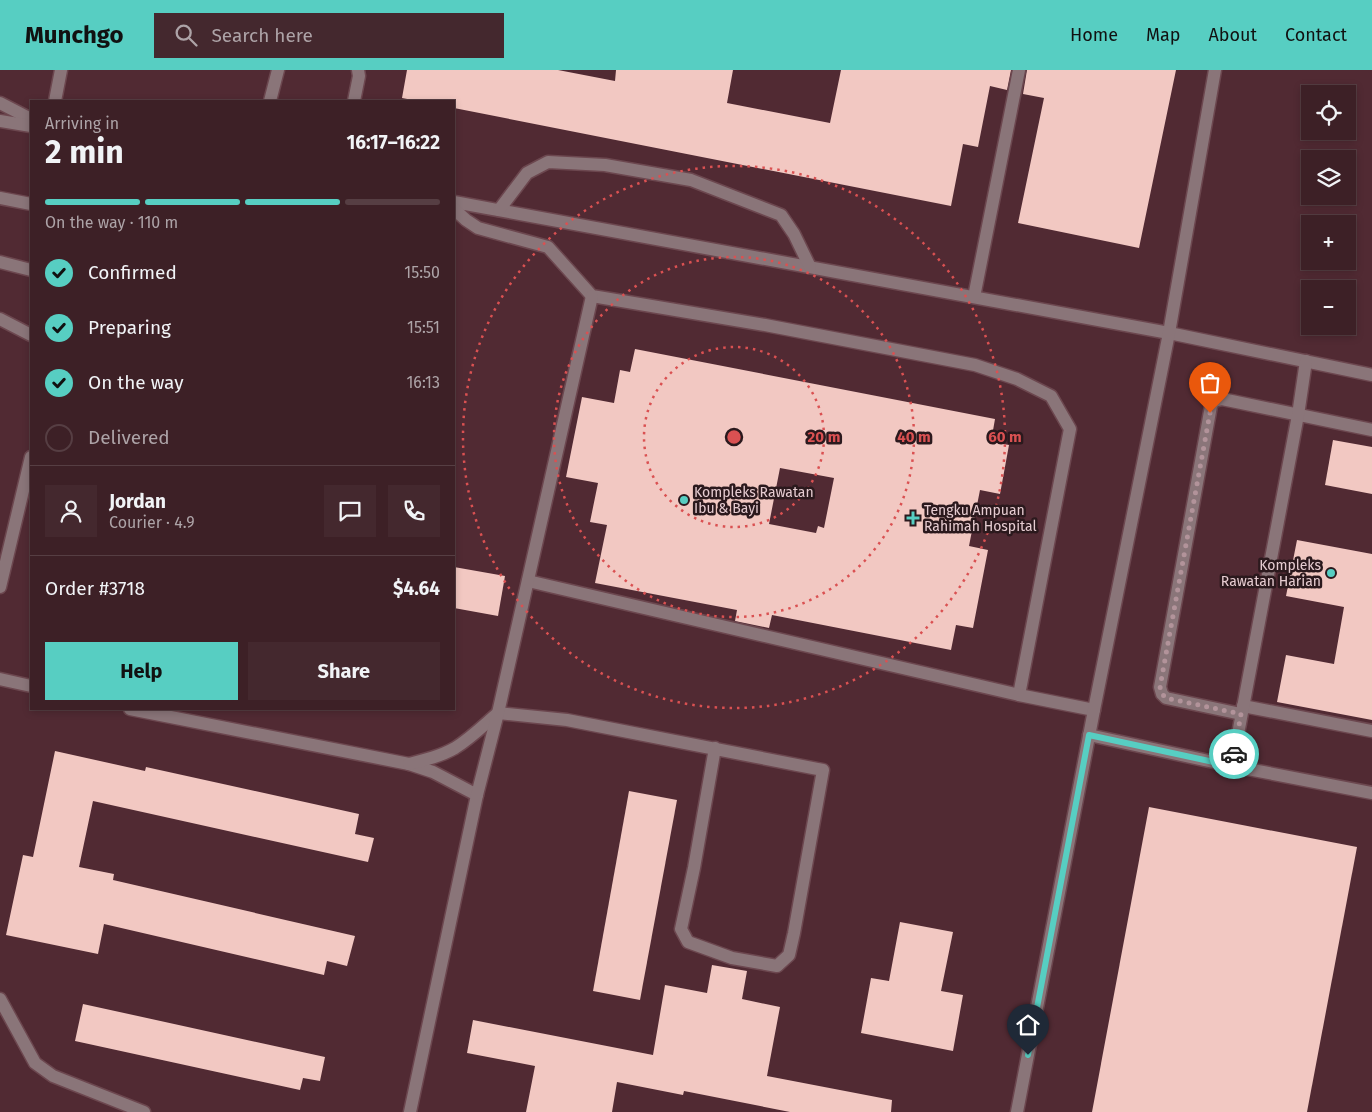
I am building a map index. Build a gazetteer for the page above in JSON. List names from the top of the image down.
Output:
{
  "places": {
    "other": ["Kompleks Rawatan Ibu & Bayi", "Kompleks Rawatan Harian"],
    "health": ["Tengku Ampuan Rahimah Hospital"]
  },
  "page": {
    "header": "Munchgo",
    "search": "Search here",
    "nav": [
      "Home",
      "Map",
      "About",
      "Contact"
    ],
    "map_buttons": ["+", "−"],
    "heading": ["2 min", "Arriving in", "16:17–16:22"],
    "panel": [
      "Jordan",
      "Courier · 4.9",
      "Order #3718",
      "$4.64"
    ],
    "bar": "On the way · 110 m",
    "list": [
      ["Confirmed", "15:50"],
      ["Preparing", "15:51"],
      ["On the way", "16:13"],
      "Delivered"
    ],
    "buttons": ["Help", "Share"]
  },
  "rings": ["20 m", "40 m", "60 m"]
}
